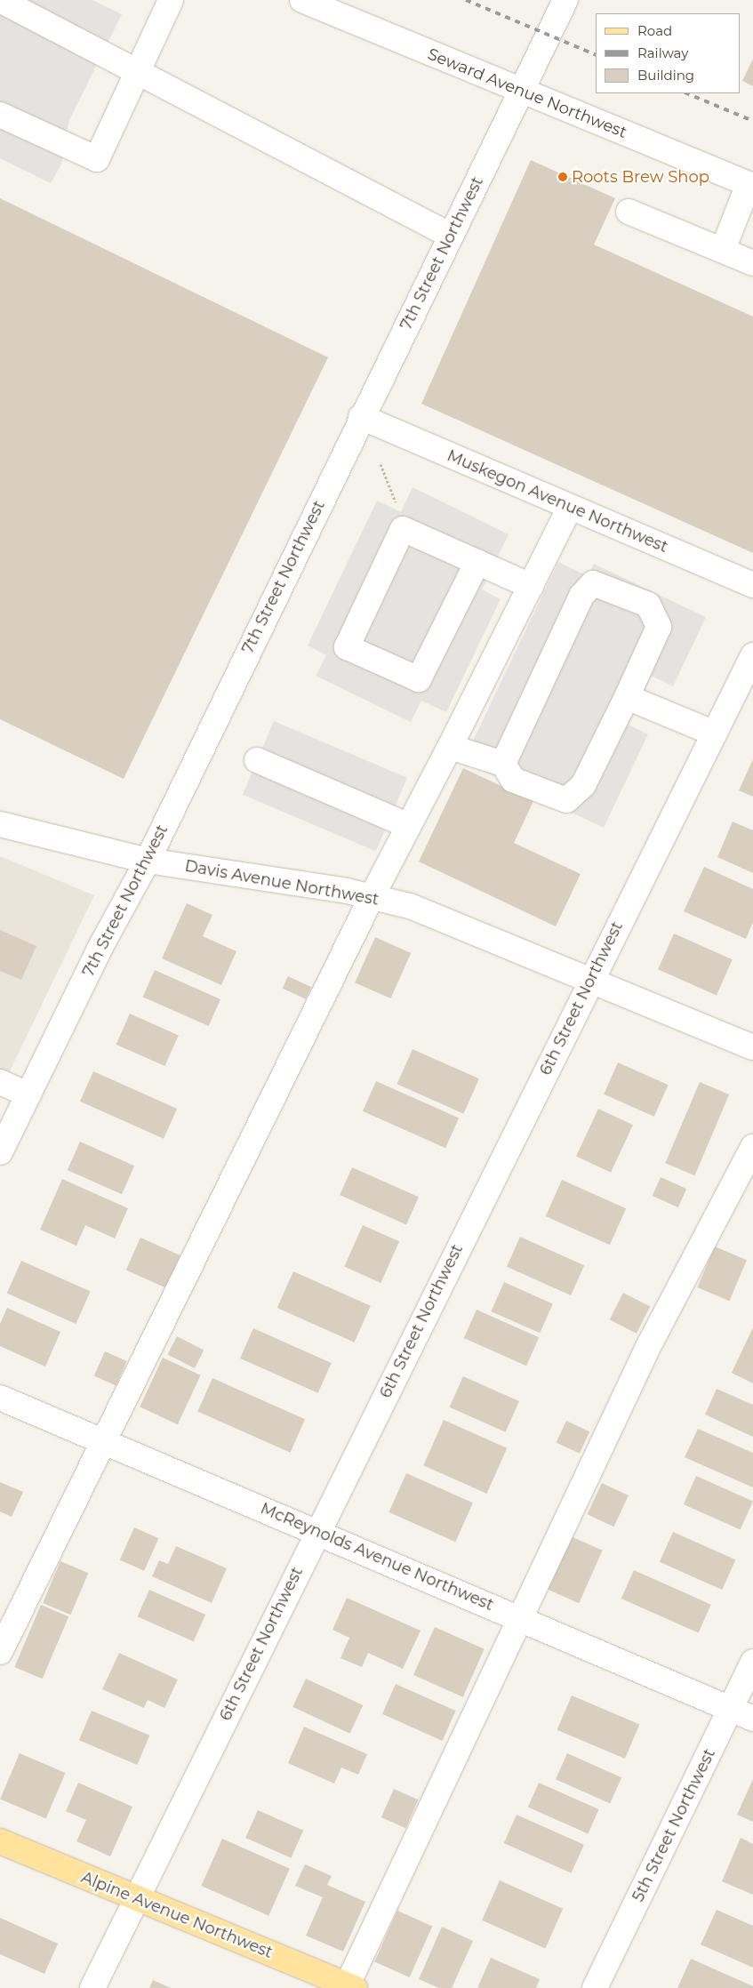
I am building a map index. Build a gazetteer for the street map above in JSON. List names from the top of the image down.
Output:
{
  "streets": {
    "main road": ["Alpine Avenue Northwest"],
    "street": [
      "Seward Avenue Northwest",
      "7th Street Northwest",
      "Muskegon Avenue Northwest",
      "Davis Avenue Northwest",
      "6th Street Northwest",
      "McReynolds Avenue Northwest",
      "5th Street Northwest"
    ]
  },
  "crossings": [
    ["Seward Avenue Northwest", "7th Street Northwest"],
    ["7th Street Northwest", "Muskegon Avenue Northwest"],
    ["7th Street Northwest", "Davis Avenue Northwest"],
    ["Davis Avenue Northwest", "6th Street Northwest"],
    ["6th Street Northwest", "McReynolds Avenue Northwest"],
    ["6th Street Northwest", "Alpine Avenue Northwest"],
    ["McReynolds Avenue Northwest", "5th Street Northwest"]
  ],
  "places": ["Roots Brew Shop"],
  "legend": ["Road", "Railway", "Building"]
}
